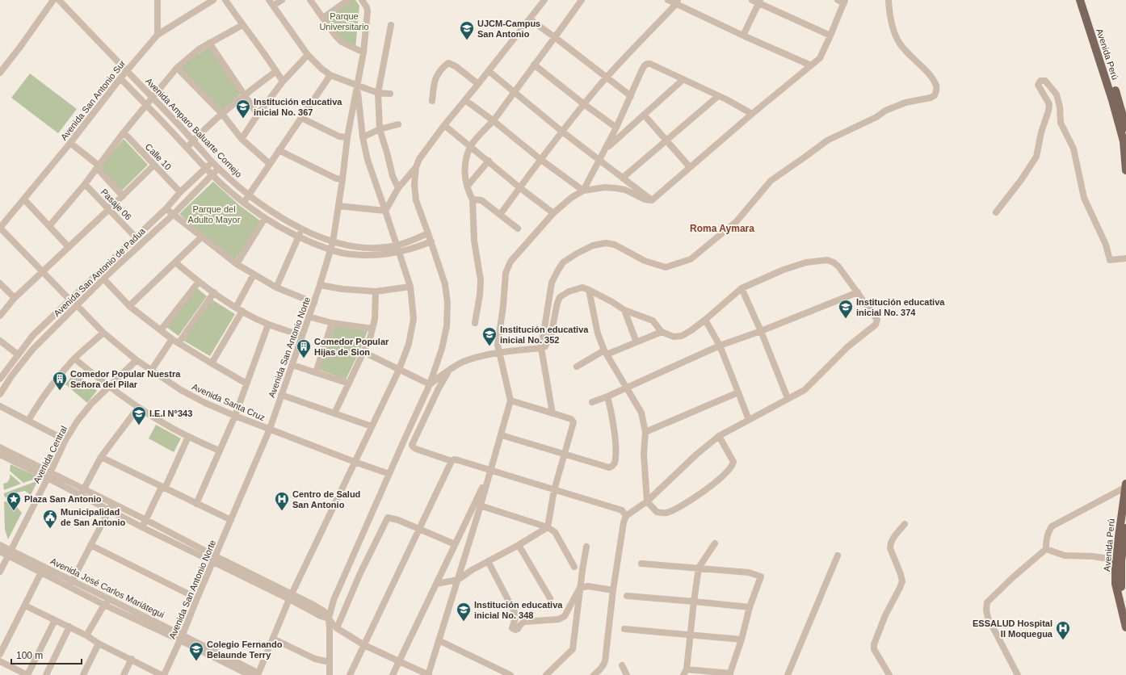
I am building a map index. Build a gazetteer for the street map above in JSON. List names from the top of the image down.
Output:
{
  "streets": {
    "main road": ["Avenida Perú"],
    "street": [
      "Avenida San Antonio Sur",
      "Avenida Amparo Baluarte Cornejo",
      "Calle 10",
      "Pasaje 06",
      "Avenida San Antonio de Padua",
      "Avenida San Antonio Norte",
      "Avenida Santa Cruz",
      "Avenida Central",
      "Avenida José Carlos Mariátegui"
    ]
  },
  "crossings": [
    ["Avenida San Antonio Sur", "Avenida Amparo Baluarte Cornejo"],
    ["Avenida San Antonio Sur", "Avenida Santa Cruz"],
    ["Avenida Amparo Baluarte Cornejo", "Avenida San Antonio de Padua"],
    ["Avenida Amparo Baluarte Cornejo", "Avenida San Antonio Norte"],
    ["Calle 10", "Avenida San Antonio de Padua"],
    ["Pasaje 06", "Avenida San Antonio de Padua"],
    ["Avenida San Antonio de Padua", "Avenida Santa Cruz"],
    ["Avenida San Antonio Norte", "Avenida Santa Cruz"],
    ["Avenida San Antonio Norte", "Avenida José Carlos Mariátegui"],
    ["Avenida Santa Cruz", "Avenida Central"],
    ["Avenida Central", "Avenida José Carlos Mariátegui"]
  ],
  "districts": ["Roma Aymara"],
  "parks": ["Parque Universitario", "Parque del Adulto Mayor"],
  "places": {
    "school or university": [
      "UJCM-Campus San Antonio",
      "Institución educativa inicial No. 367",
      "Institución educativa inicial No. 374",
      "Institución educativa inicial No. 352",
      "I.E.I N°343",
      "Institución educativa inicial No. 348",
      "Colegio Fernando Belaunde Terry"
    ],
    "building": ["Comedor Popular Hijas de Sion", "Comedor Popular Nuestra Señora del Pilar"],
    "place": ["Plaza San Antonio"],
    "hospital": ["Centro de Salud San Antonio", "ESSALUD Hospital II Moquegua"],
    "public building": ["Municipalidad de San Antonio"]
  },
  "scale_bar": "100 m"
}
